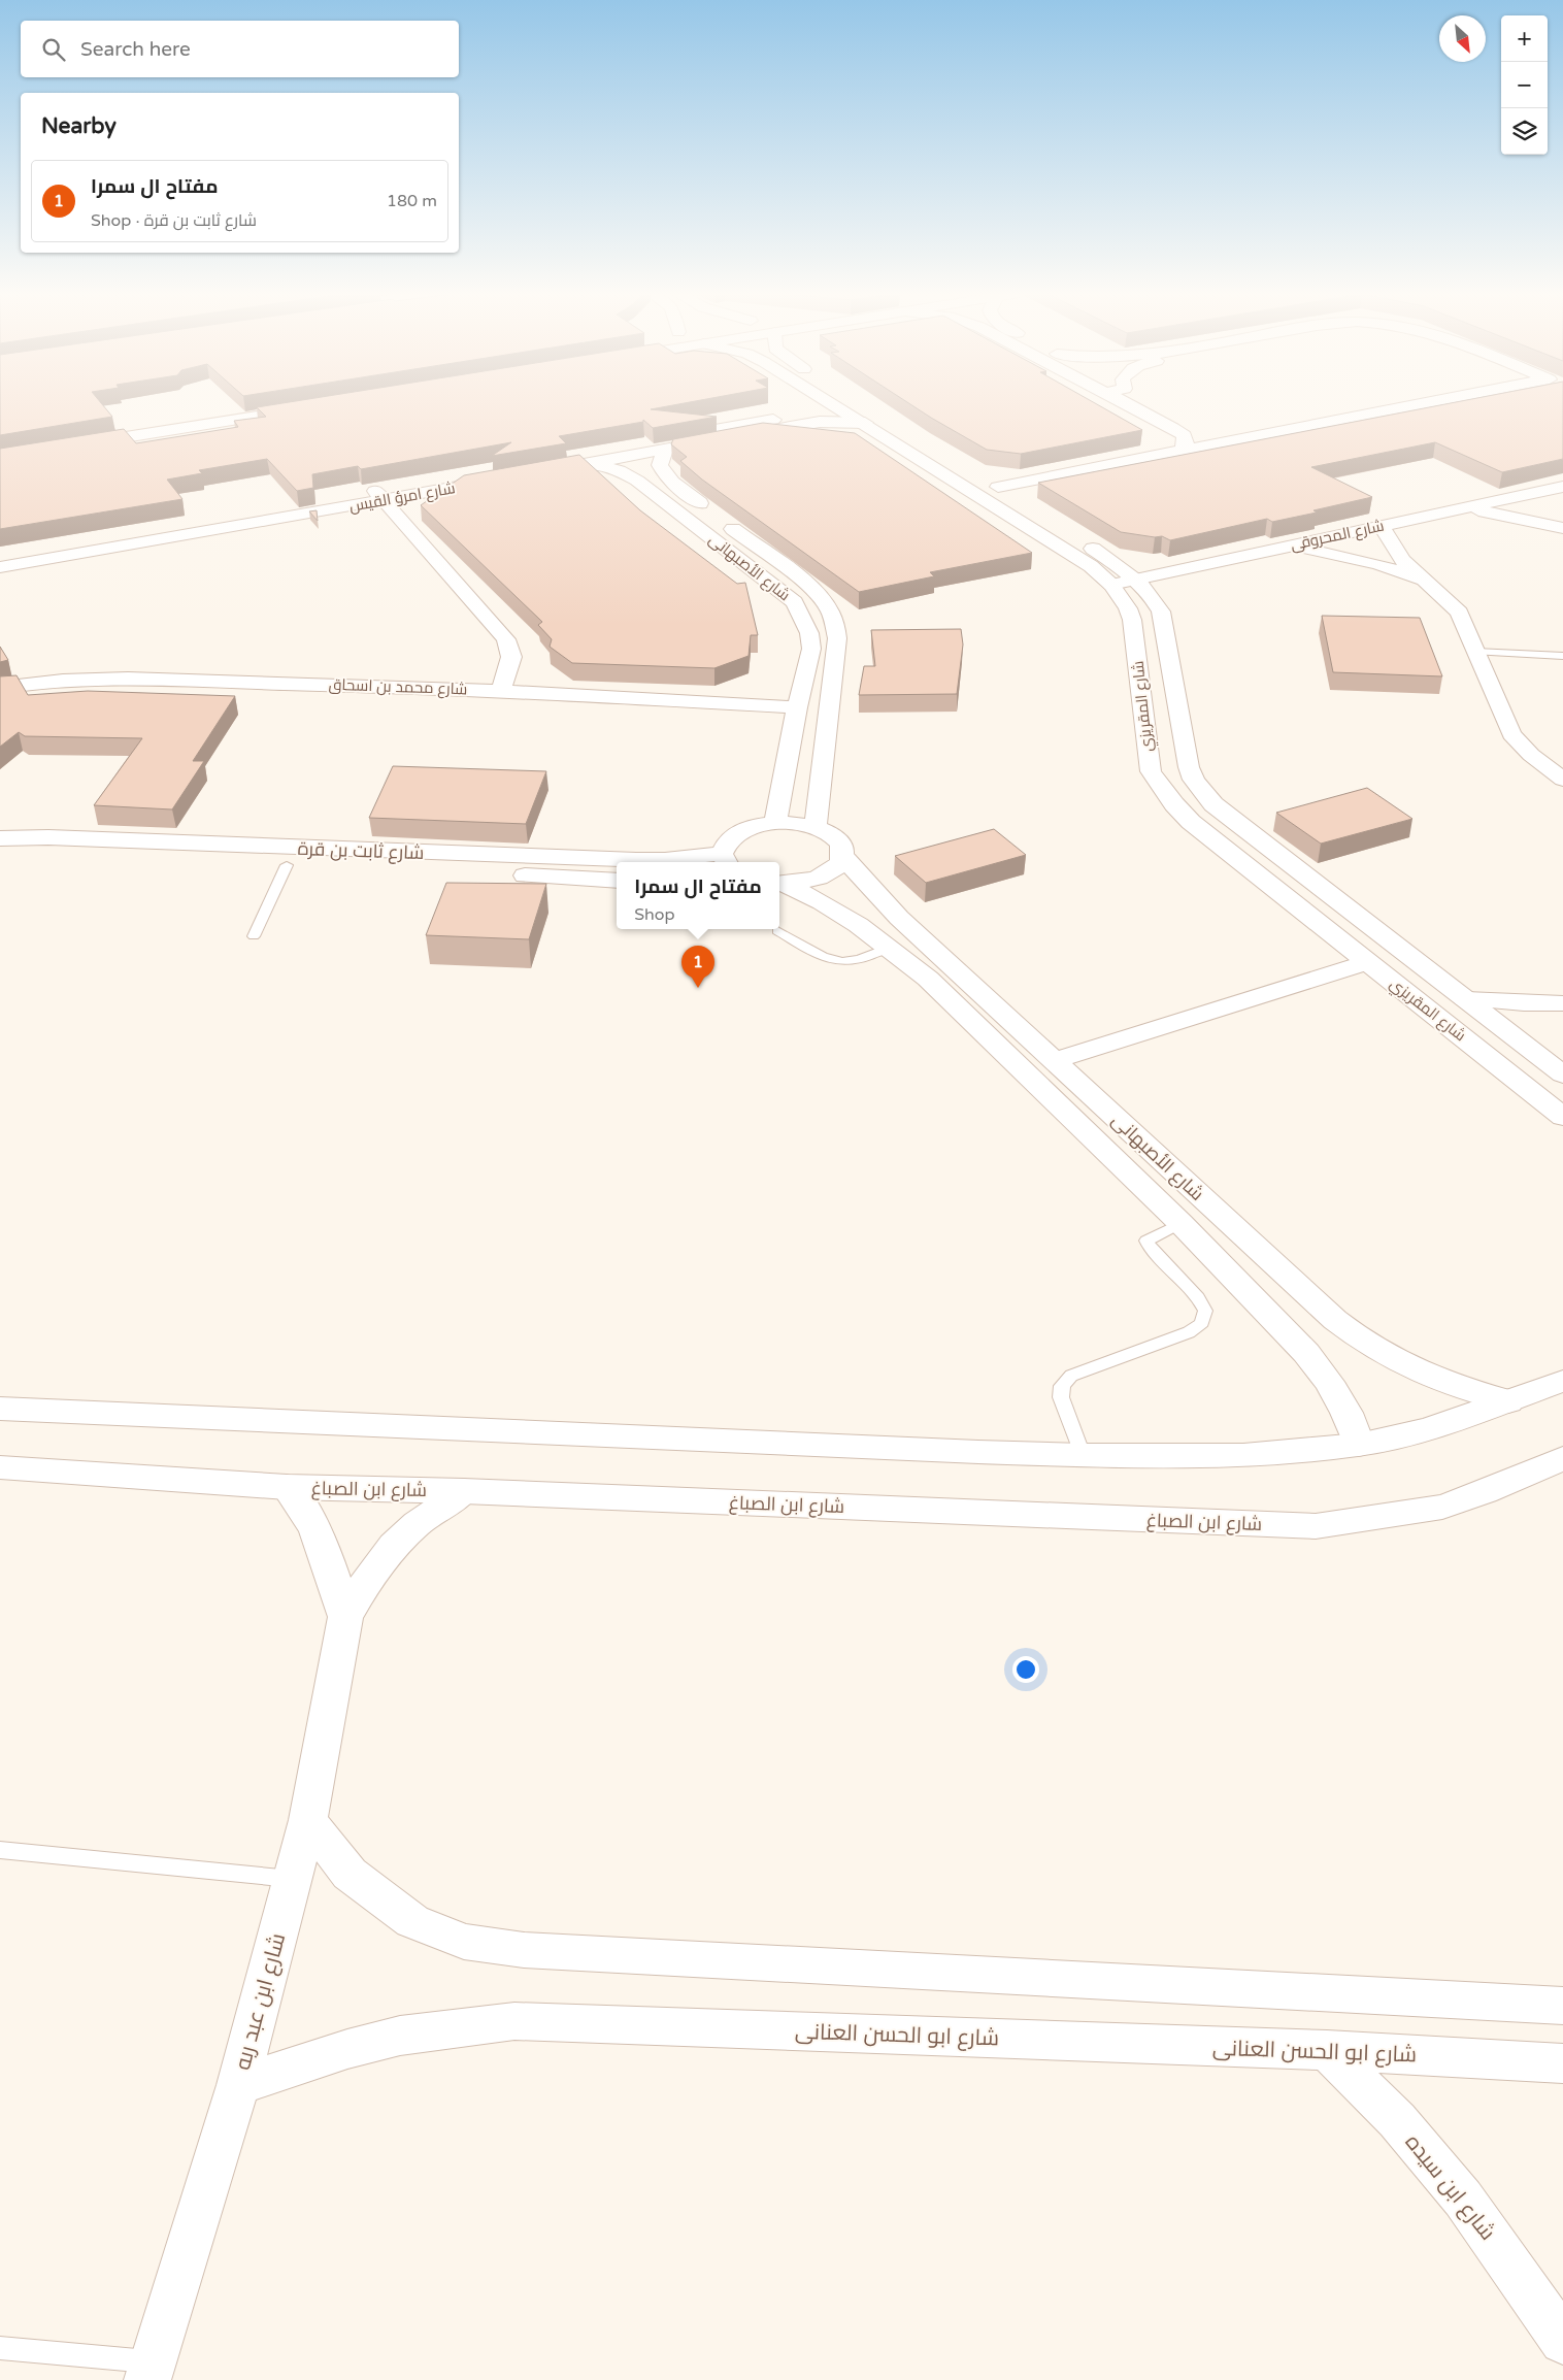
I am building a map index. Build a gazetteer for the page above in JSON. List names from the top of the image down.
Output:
{
  "streets": {
    "street": [
      "شارع امرؤ القيس",
      "شارع المحروقى",
      "شارع الأصبهانى",
      "شارع محمد بن اسحاق",
      "شارع المقريزي",
      "شارع ثابت بن قرة",
      "شارع ابن الصباغ",
      "شارع ابن عبد ربه",
      "شارع ابو الحسن العنانى",
      "شارع ابن سيده"
    ]
  },
  "crossings": [
    ["شارع المحروقى", "شارع المقريزي"],
    ["شارع الأصبهانى", "شارع محمد بن اسحاق"],
    ["شارع ابن الصباغ", "شارع ابن عبد ربه"],
    ["شارع ابن عبد ربه", "شارع ابو الحسن العنانى"],
    ["شارع ابو الحسن العنانى", "شارع ابن سيده"]
  ],
  "north": "bottom right",
  "page": {
    "map_buttons": ["+", "−"],
    "search": "Search here",
    "heading": "Nearby",
    "list": [
      {
        "mark": "1",
        "name": "مفتاح ال سمرا",
        "note": "Shop · شارع ثابت بن قرة",
        "value": "180 m"
      }
    ],
    "popup": ["مفتاح ال سمرا", "Shop"],
    "pins": "1"
  }
}
